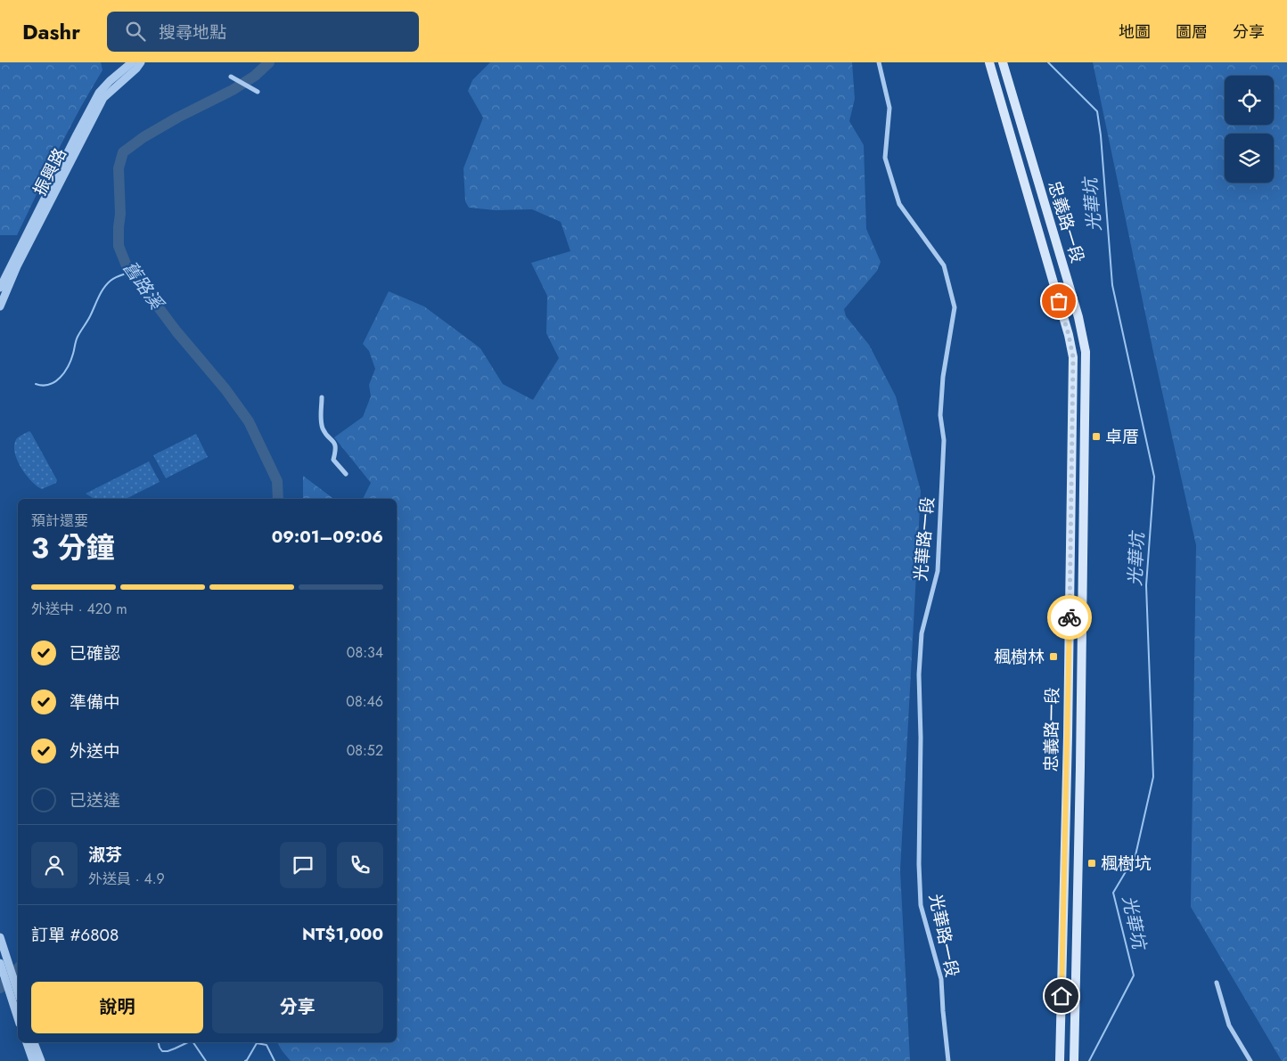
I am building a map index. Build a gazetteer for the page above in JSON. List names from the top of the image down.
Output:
{
  "streets": {
    "main road": ["忠義路一段"],
    "street": ["振興路", "光華路一段"]
  },
  "water": ["光華坑", "舊路溪"],
  "places": {
    "transit": ["卓厝", "楓樹林", "楓樹坑"]
  },
  "page": {
    "header": "Dashr",
    "search": "搜尋地點",
    "nav": ["地圖", "圖層", "分享"],
    "heading": ["3 分鐘", "預計還要", "09:01–09:06"],
    "panel": [
      "淑芬",
      "外送員 · 4.9",
      "訂單 #6808",
      "NT$1,000"
    ],
    "bar": "外送中 · 420 m",
    "list": [
      ["已確認", "08:34"],
      ["準備中", "08:46"],
      ["外送中", "08:52"],
      "已送達"
    ],
    "buttons": ["說明", "分享"]
  }
}
